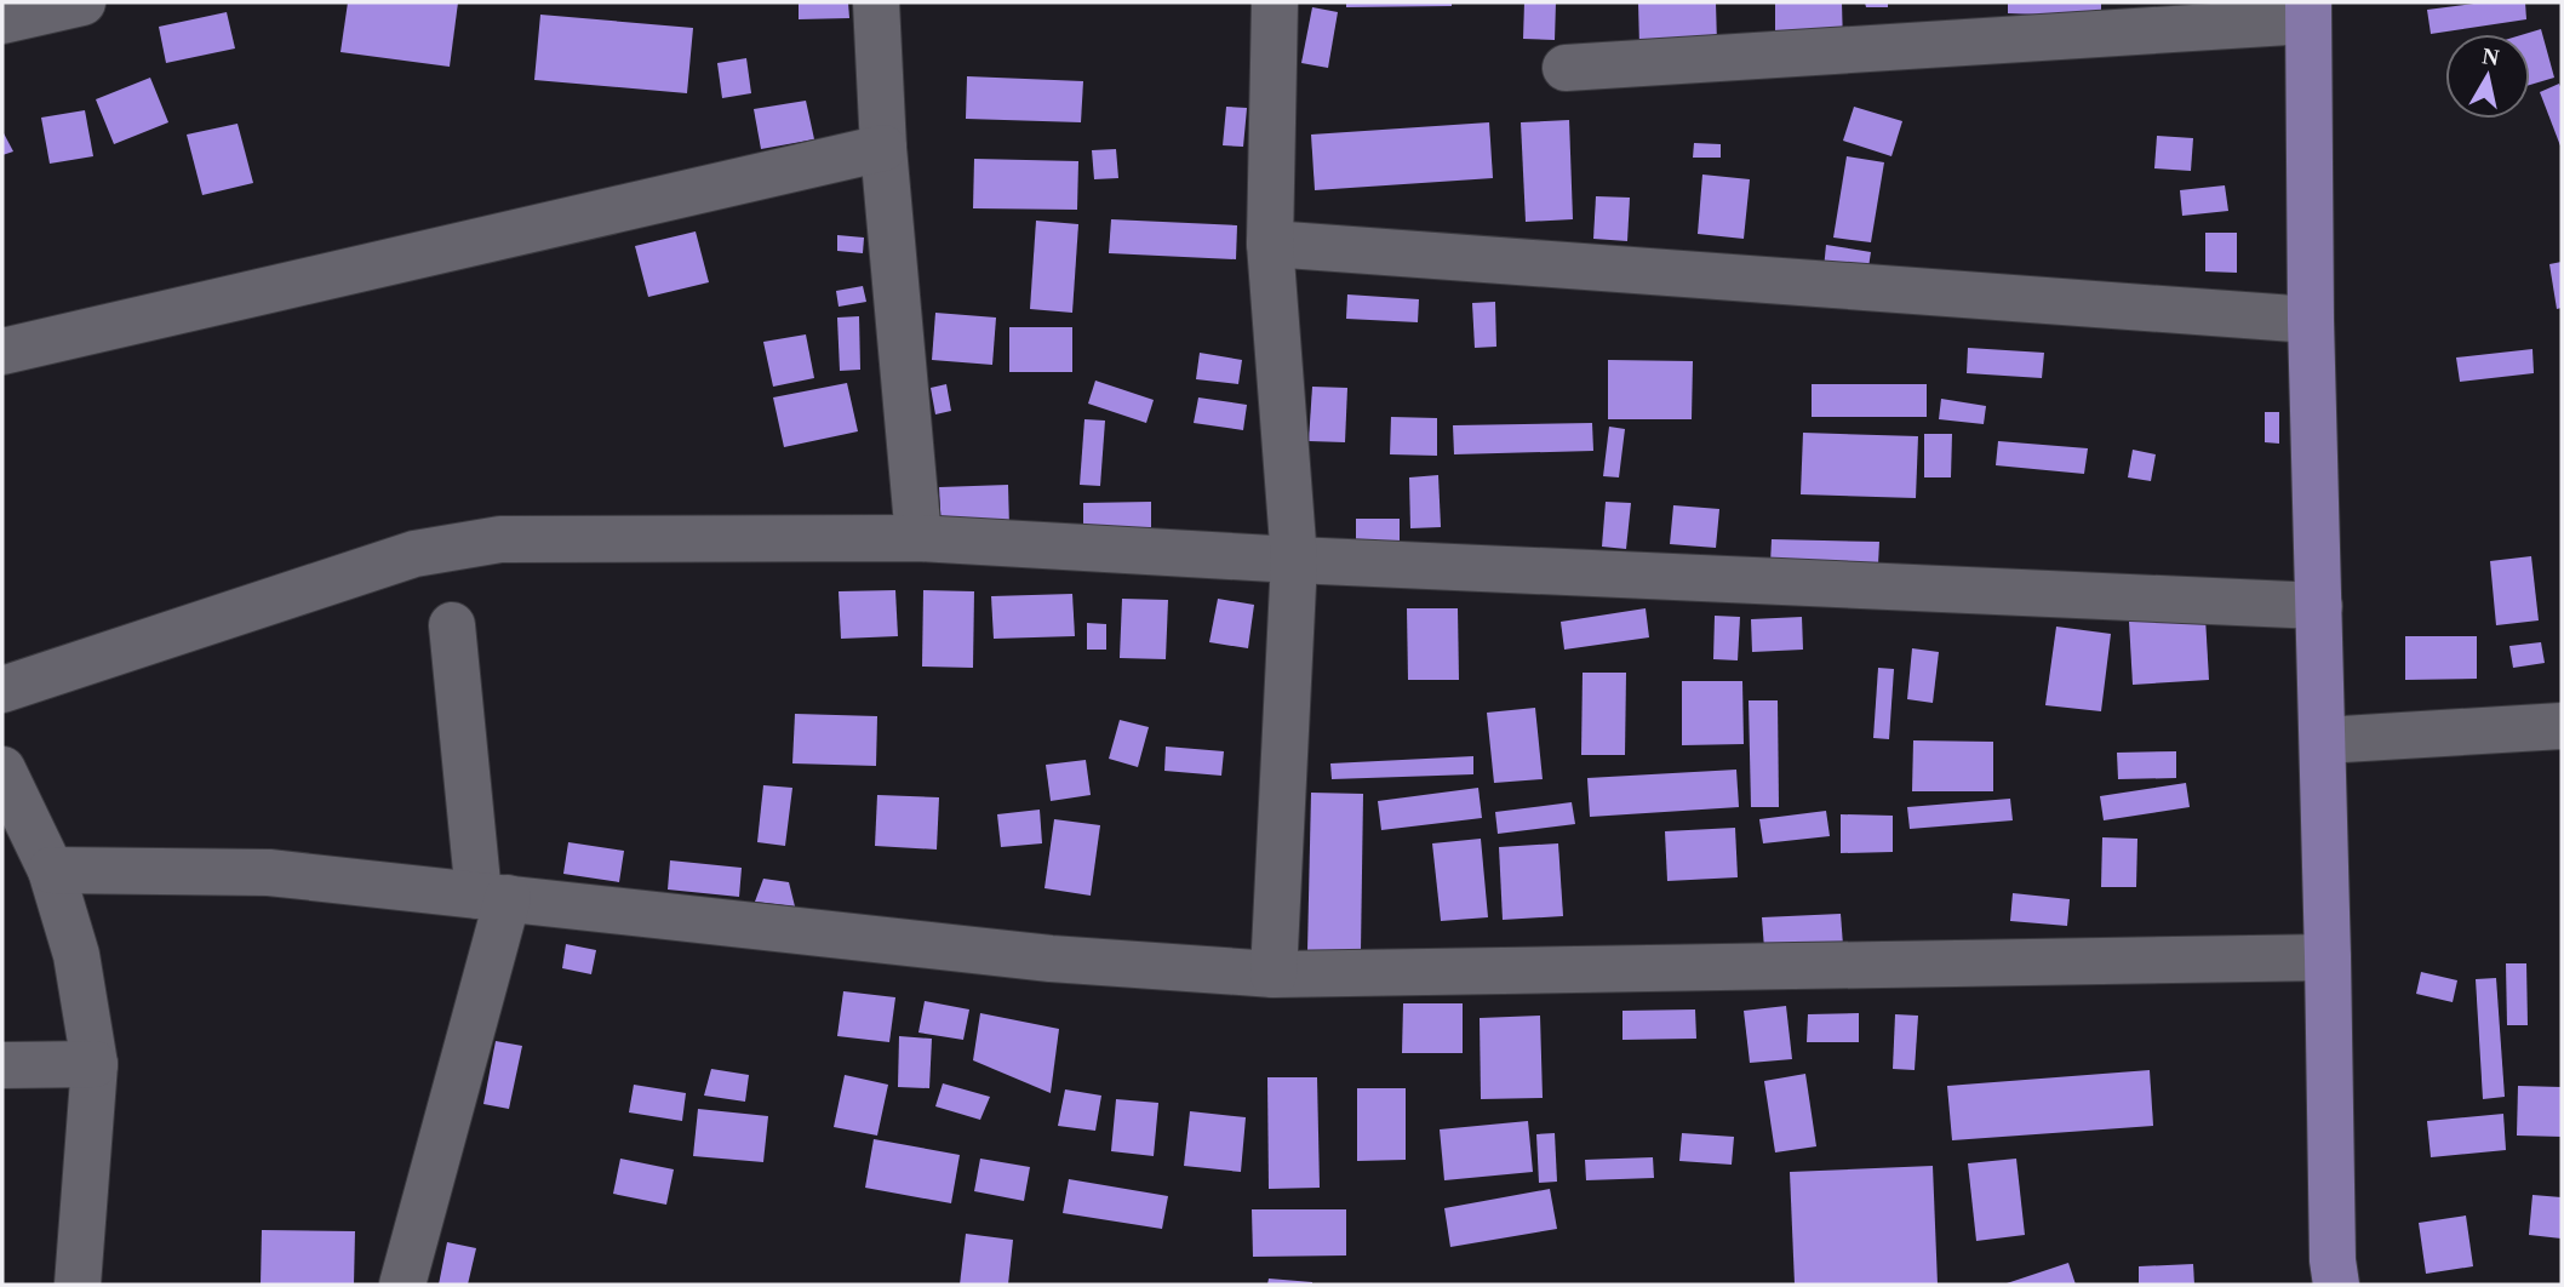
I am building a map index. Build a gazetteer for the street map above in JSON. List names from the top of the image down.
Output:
{
  "north": "top"
}
